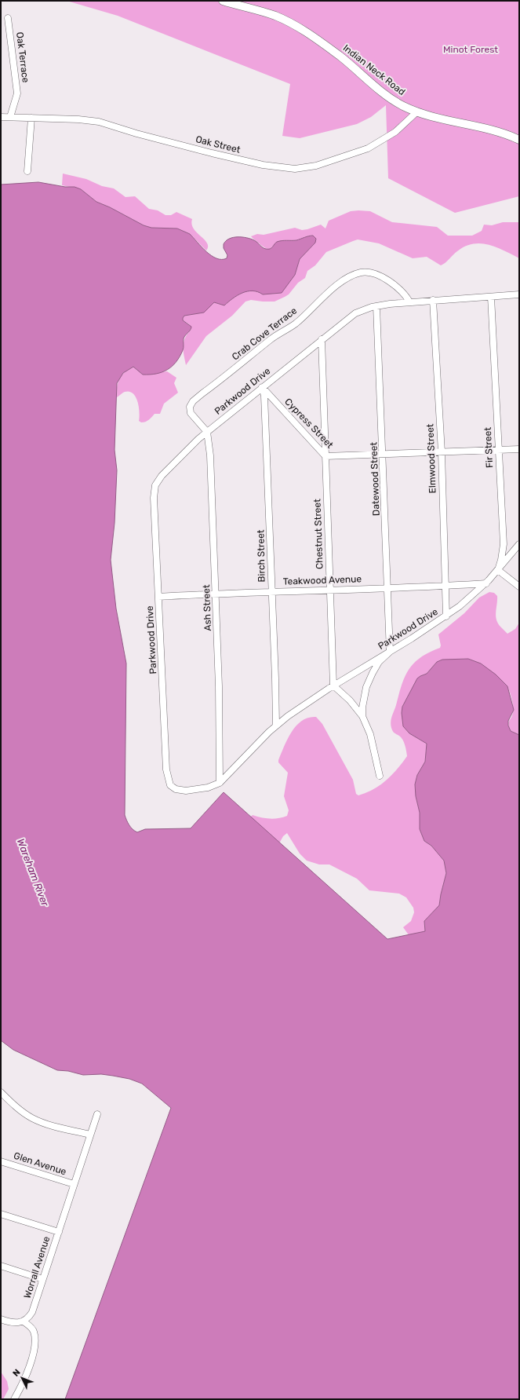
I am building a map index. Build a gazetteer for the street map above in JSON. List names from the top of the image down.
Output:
{
  "streets": {
    "street": [
      "Oak Terrace",
      "Indian Neck Road",
      "Oak Street",
      "Crab Cove Terrace",
      "Parkwood Drive",
      "Cypress Street",
      "Fir Street",
      "Elmwood Street",
      "Datewood Street",
      "Chestnut Street",
      "Birch Street",
      "Teakwood Avenue",
      "Ash Street",
      "Glen Avenue",
      "Worrall Avenue"
    ]
  },
  "crossings": [
    ["Oak Terrace", "Oak Street"],
    ["Indian Neck Road", "Oak Street"],
    ["Crab Cove Terrace", "Parkwood Drive"],
    ["Crab Cove Terrace", "Ash Street"],
    ["Parkwood Drive", "Cypress Street"],
    ["Parkwood Drive", "Fir Street"],
    ["Parkwood Drive", "Elmwood Street"],
    ["Parkwood Drive", "Datewood Street"],
    ["Parkwood Drive", "Chestnut Street"],
    ["Parkwood Drive", "Birch Street"],
    ["Parkwood Drive", "Teakwood Avenue"],
    ["Parkwood Drive", "Ash Street"],
    ["Cypress Street", "Fir Street"],
    ["Cypress Street", "Elmwood Street"],
    ["Cypress Street", "Datewood Street"],
    ["Cypress Street", "Chestnut Street"],
    ["Cypress Street", "Birch Street"],
    ["Elmwood Street", "Teakwood Avenue"],
    ["Datewood Street", "Teakwood Avenue"],
    ["Chestnut Street", "Teakwood Avenue"],
    ["Birch Street", "Teakwood Avenue"],
    ["Teakwood Avenue", "Ash Street"],
    ["Glen Avenue", "Worrall Avenue"]
  ],
  "water": ["Wareham River"],
  "parks": ["Minot Forest"],
  "north": "top left"
}
